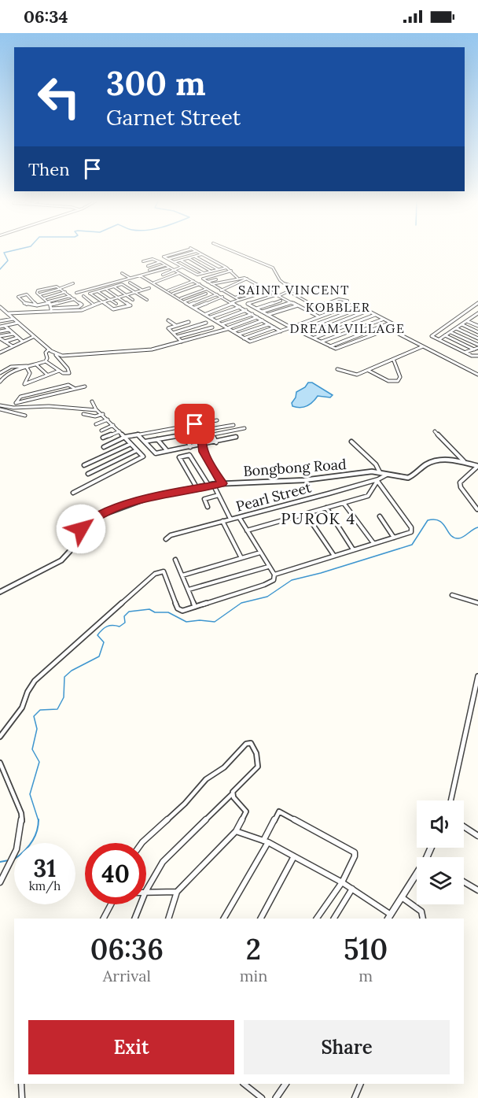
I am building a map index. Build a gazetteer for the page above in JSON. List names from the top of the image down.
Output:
{
  "streets": {
    "street": ["Bongbong Road", "Pearl Street"]
  },
  "crossings": [
    ["Bongbong Road", "Pearl Street"]
  ],
  "districts": [
    "SAINT VINCENT",
    "KOBBLER",
    "DREAM VILLAGE",
    "PUROK 4"
  ],
  "page": {
    "status": "06:34",
    "turn": ["300 m", "Garnet Street"],
    "then": "Then",
    "speed": "31 km/h",
    "limit": "40",
    "eta": [
      "06:36",
      "Arrival",
      "2",
      "min",
      "510",
      "m"
    ],
    "buttons": ["Exit", "Share"]
  }
}
